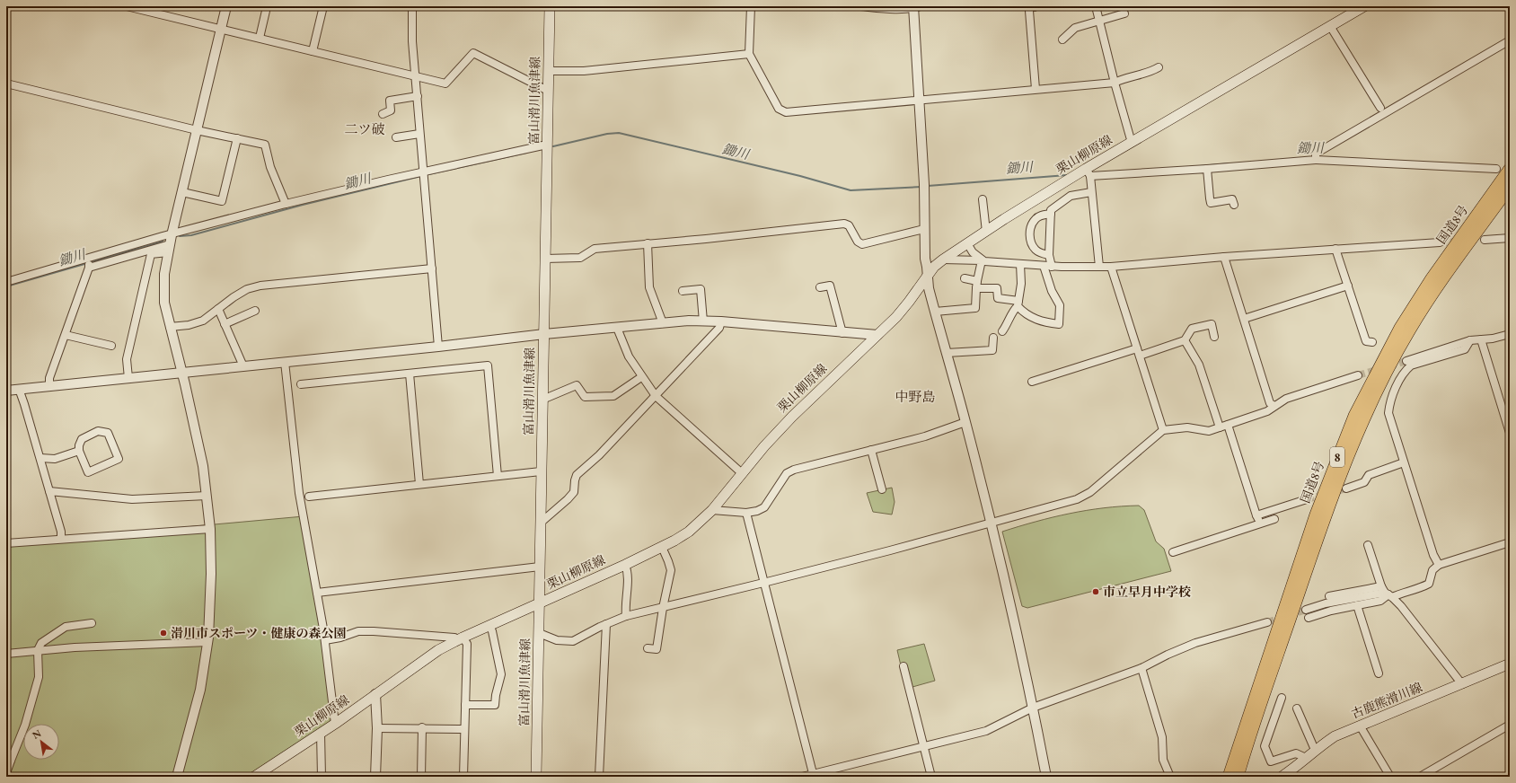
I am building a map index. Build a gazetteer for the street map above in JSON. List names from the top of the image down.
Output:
{
  "streets": {
    "highway": ["国道8号", "8"],
    "main road": ["富山滑川魚津線", "栗山柳原線", "古鹿熊滑川線"]
  },
  "crossings": [
    ["富山滑川魚津線", "栗山柳原線"]
  ],
  "districts": ["二ツ破", "中野島"],
  "water": ["鋤川"],
  "places": ["市立早月中学校", "滑川市スポーツ・健康の森公園"],
  "north": "top left"
}
